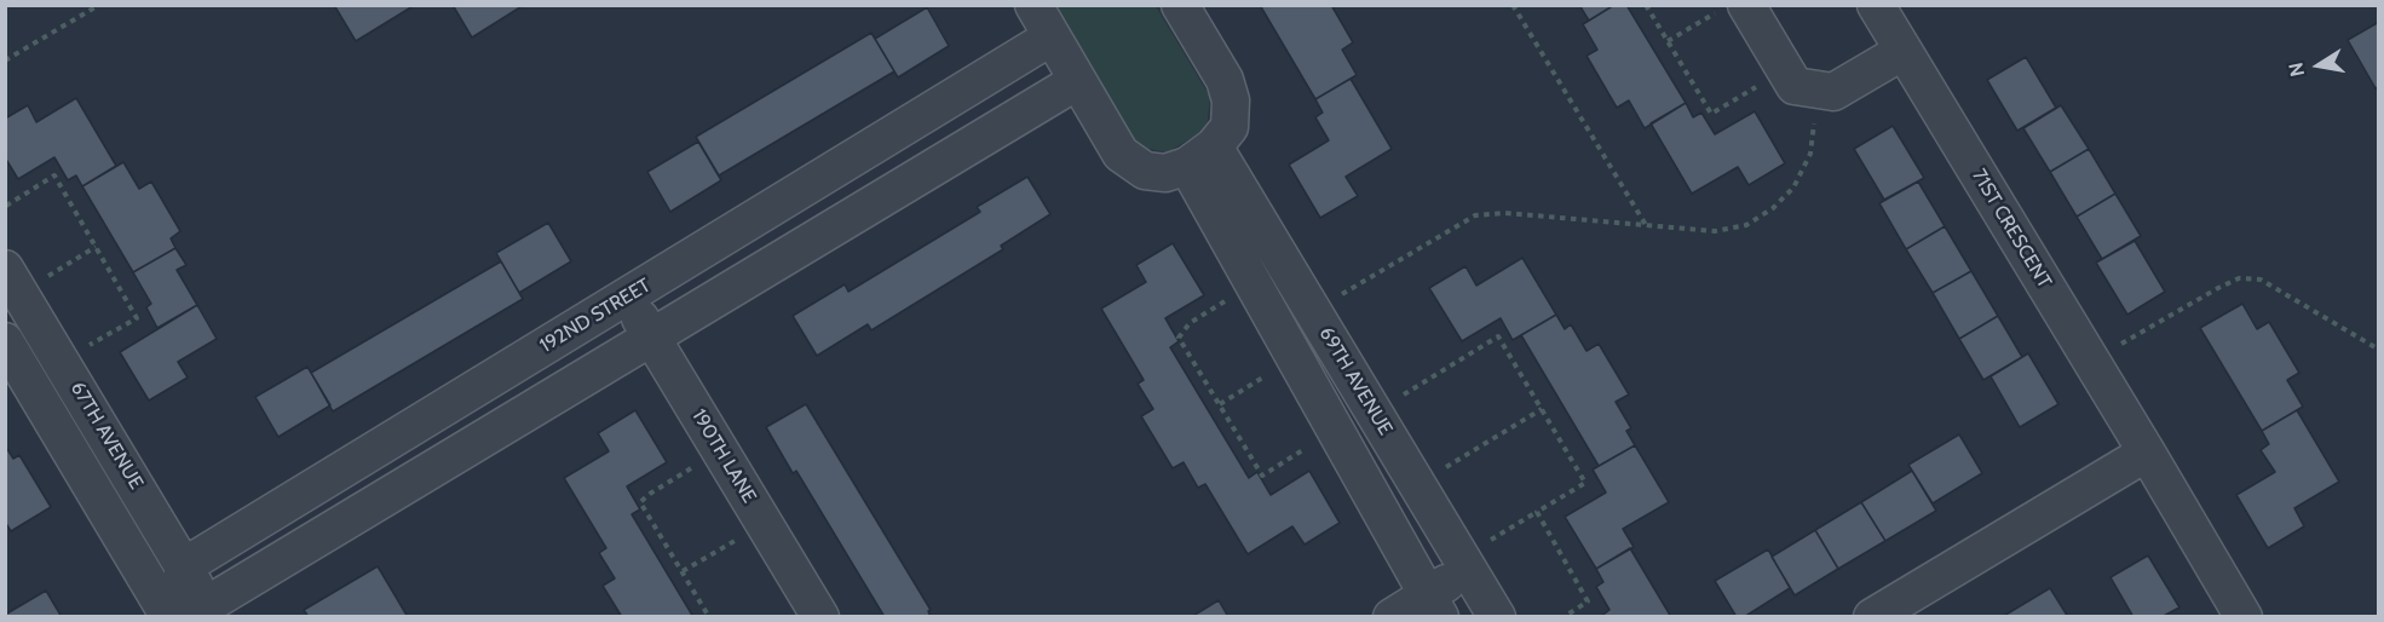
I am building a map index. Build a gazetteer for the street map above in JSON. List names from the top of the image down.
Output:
{
  "streets": {
    "street": [
      "71ST CRESCENT",
      "192ND STREET",
      "69TH AVENUE",
      "67TH AVENUE",
      "190TH LANE"
    ]
  },
  "crossings": [
    ["192ND STREET", "67TH AVENUE"],
    ["192ND STREET", "190TH LANE"]
  ],
  "north": "left"
}
